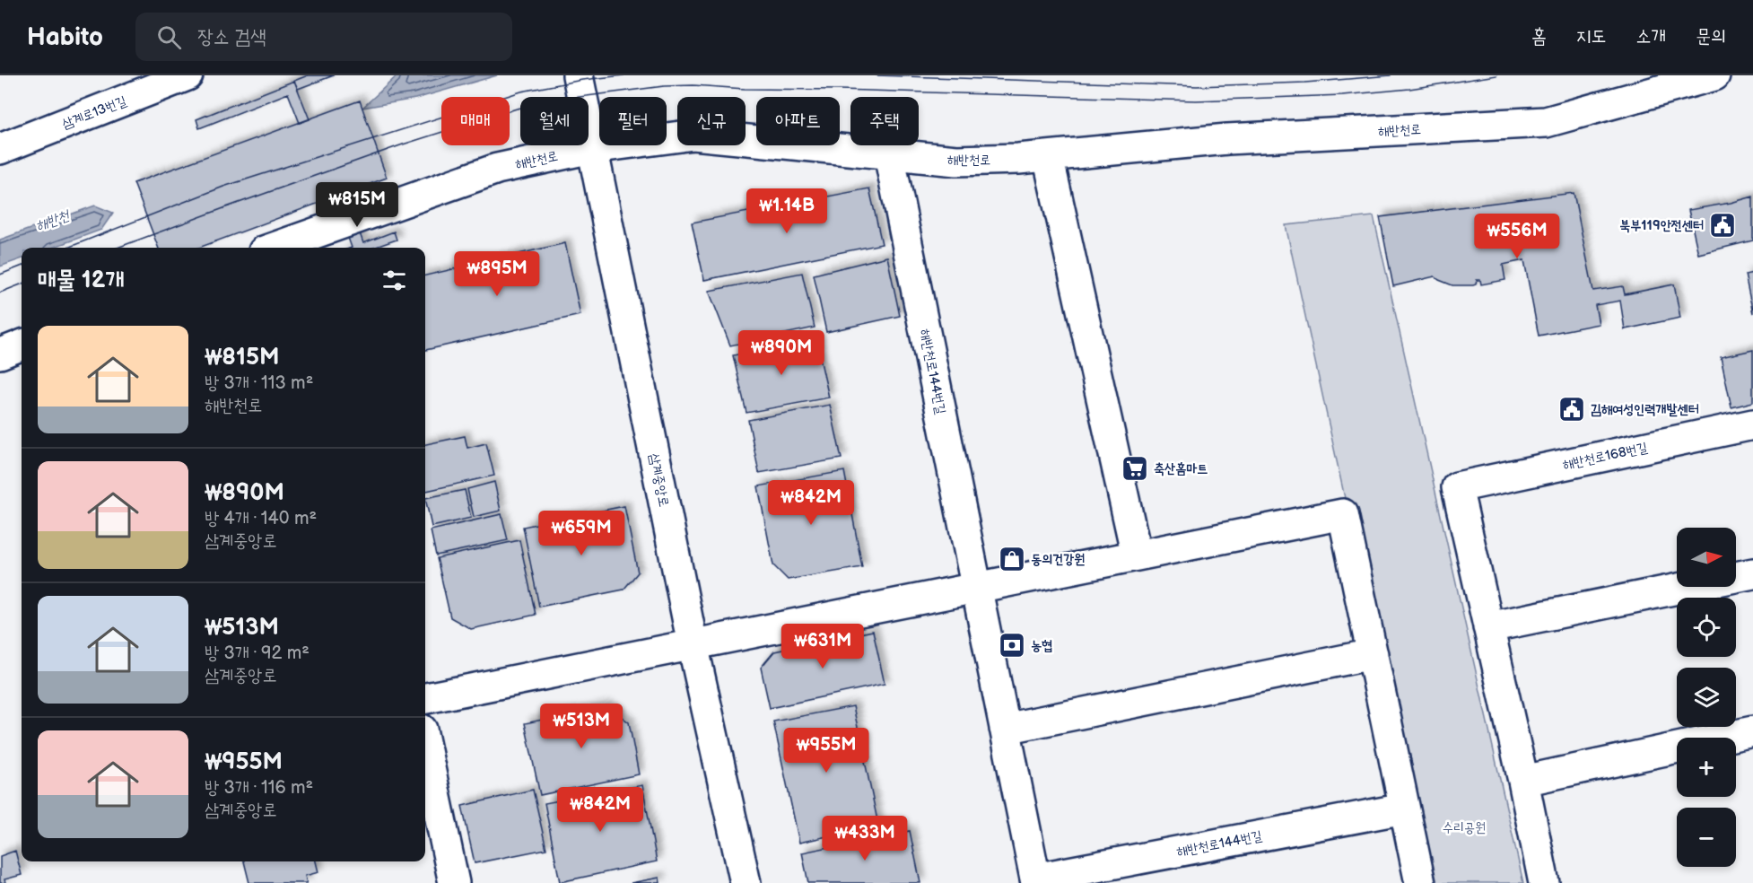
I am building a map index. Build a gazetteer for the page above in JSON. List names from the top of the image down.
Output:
{
  "streets": {
    "street": [
      "삼계로13번길",
      "해반천로",
      "해반천로144번길",
      "해반천로168번길",
      "삼계중앙로"
    ]
  },
  "crossings": [
    ["해반천로", "해반천로144번길"],
    ["해반천로", "삼계중앙로"]
  ],
  "water": ["해반천"],
  "parks": ["수리공원"],
  "places": {
    "public building": ["북부119안전센터", "김해여성인력개발센터"],
    "supermarket": ["축산홈마트"],
    "shop": ["동의건강원"],
    "bank": ["농협"]
  },
  "north": "right",
  "page": {
    "header": "Habito",
    "search": "장소 검색",
    "nav": [
      "홈",
      "지도",
      "소개",
      "문의"
    ],
    "chip": [
      "매매",
      "월세",
      "필터",
      "신규",
      "아파트",
      "주택"
    ],
    "price": [
      "₩815M",
      "₩1.14B",
      "₩556M",
      "₩895M",
      "₩890M",
      "₩842M",
      "₩659M",
      "₩631M",
      "₩513M",
      "₩955M",
      "₩842M",
      "₩433M"
    ],
    "heading": "매물 12개",
    "list": [
      {
        "name": "₩815M",
        "note": "방 3개 · 113 m² · 해반천로"
      },
      {
        "name": "₩890M",
        "note": "방 4개 · 140 m² · 삼계중앙로"
      },
      {
        "name": "₩513M",
        "note": "방 3개 · 92 m² · 삼계중앙로"
      },
      {
        "name": "₩955M",
        "note": "방 3개 · 116 m² · 삼계중앙로"
      }
    ],
    "map_buttons": ["+", "−"]
  }
}
